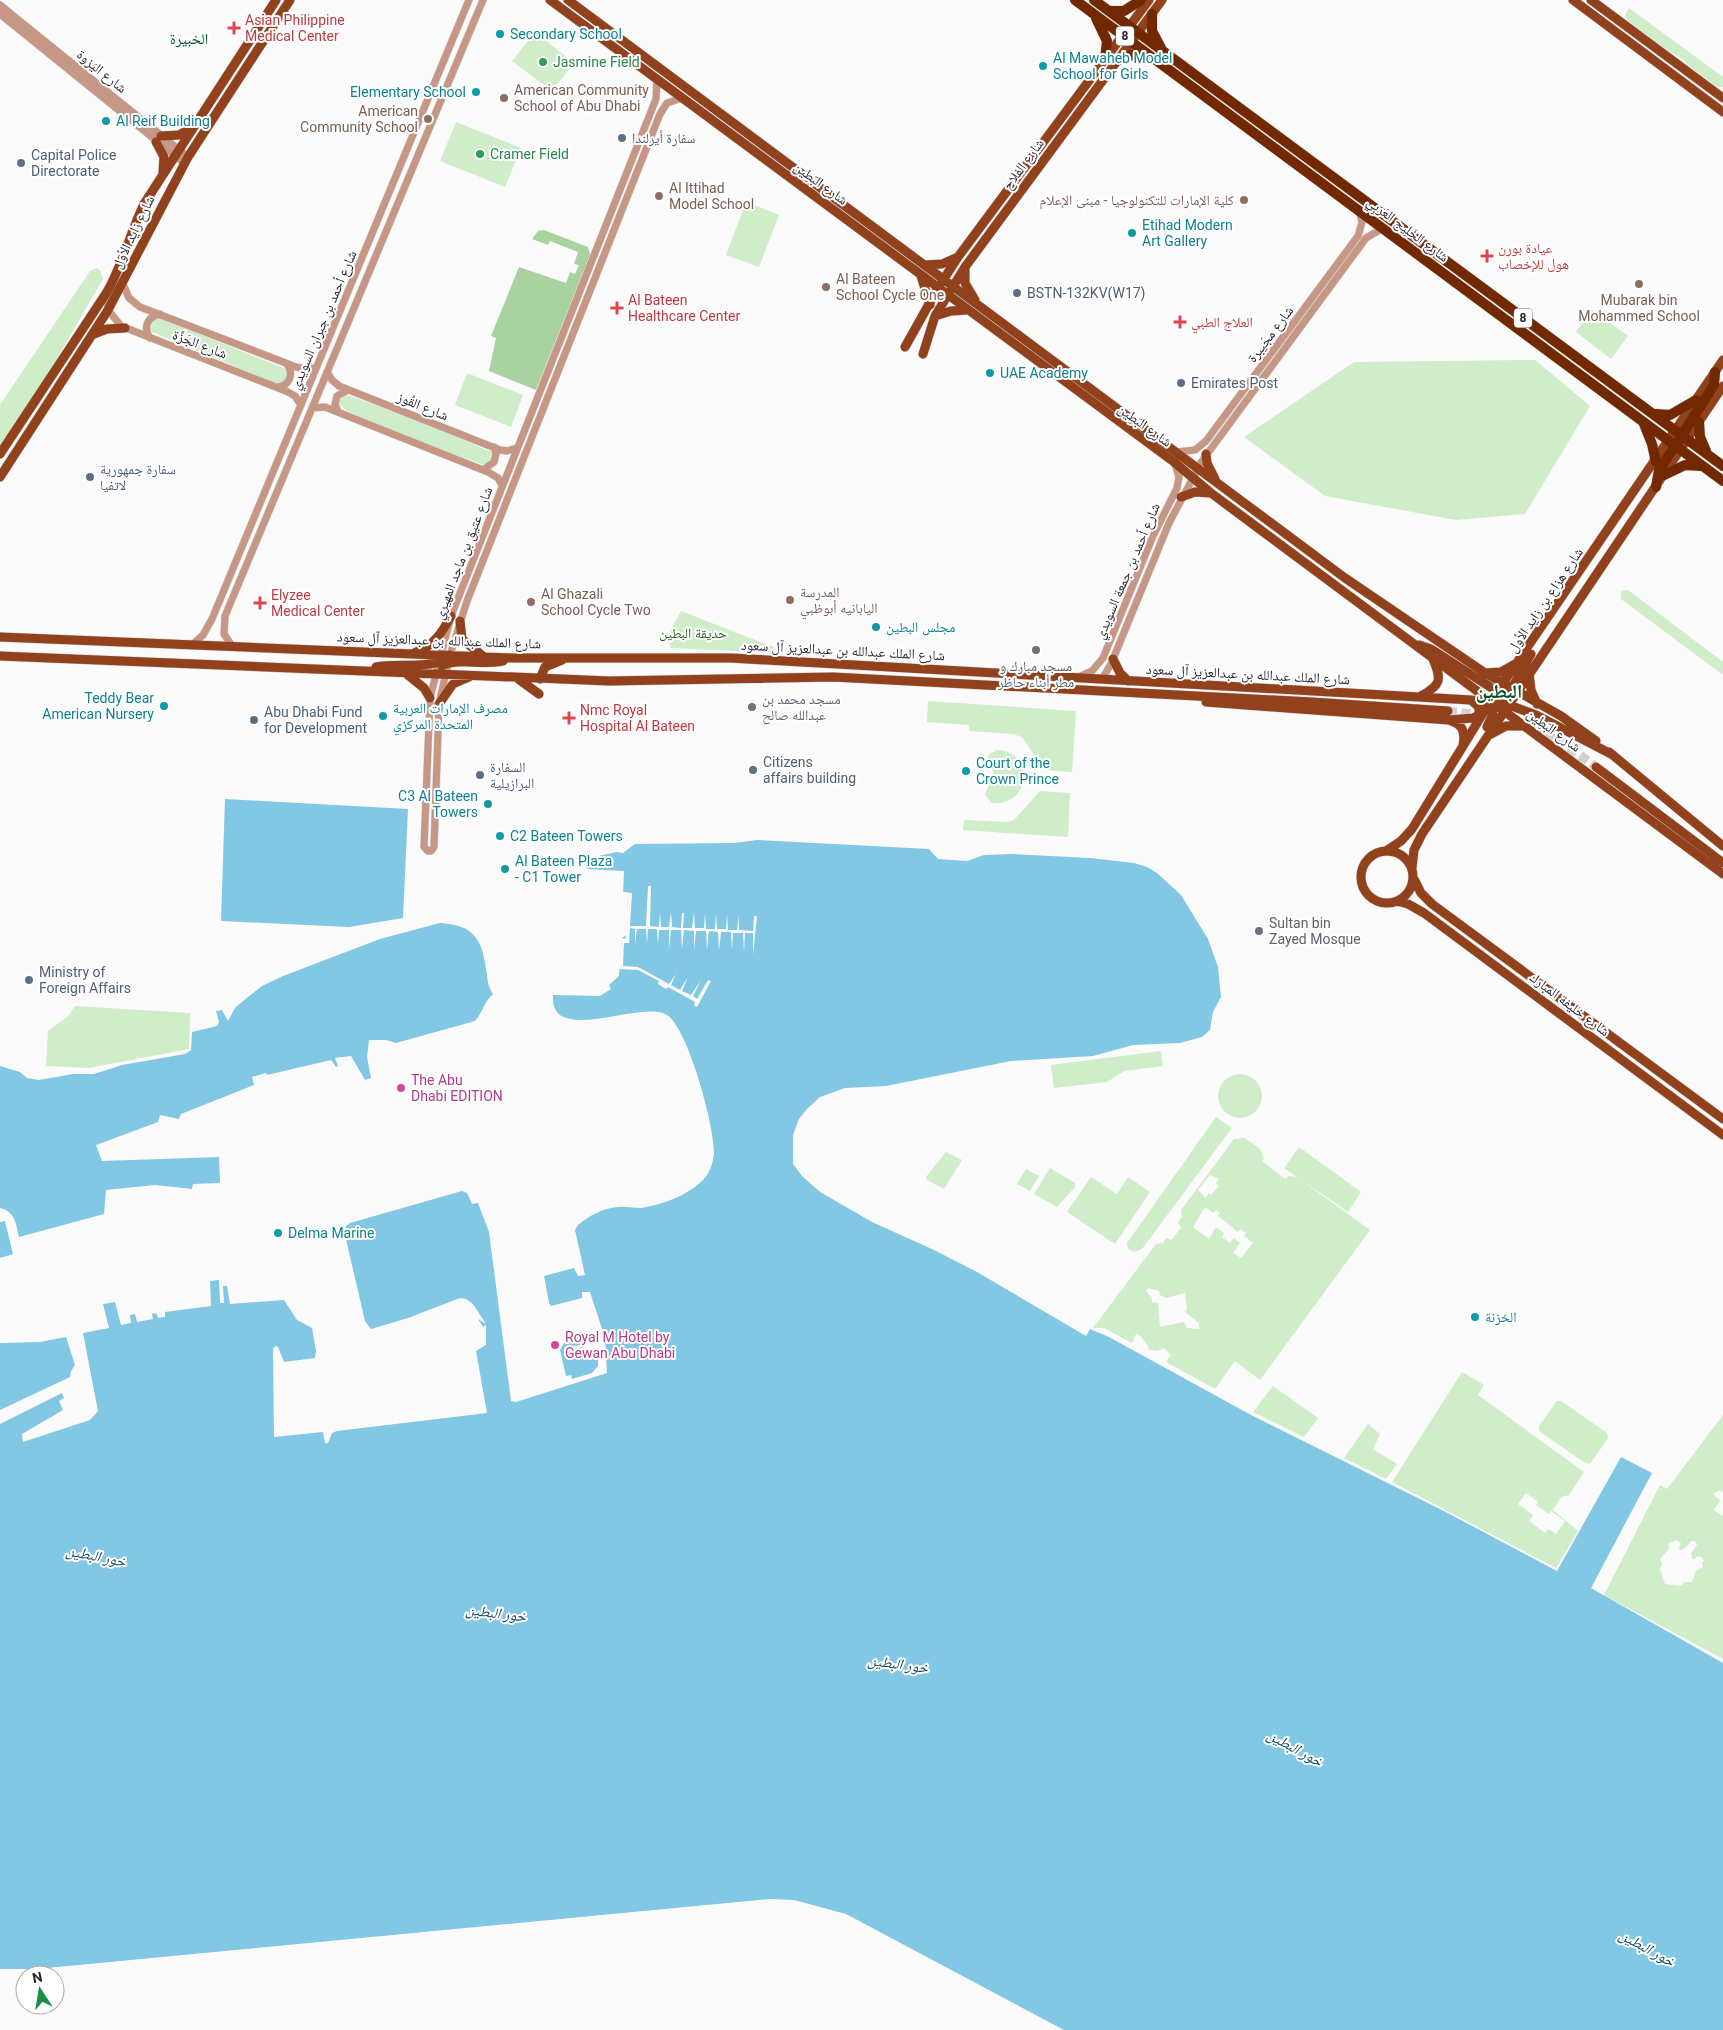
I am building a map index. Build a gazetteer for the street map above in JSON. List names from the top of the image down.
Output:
{
  "streets": {
    "highway": ["8", "شارع الخَلِيج العَربِي"],
    "main road": [
      "شارع الفلاح",
      "شارع البَطِين",
      "شارع زايد الأول",
      "شارع هزاع بن زايد الأول",
      "شارع الملك عبدالله بن عبدالعزيز آل سعود",
      "شارع خليفة المبارك"
    ],
    "street": [
      "شارع اليَزوة",
      "شارع أحمد بن جبران السويدي",
      "شارع مجَيبرة",
      "شارع الجَزَّة",
      "شارع القُوز",
      "شارع عتيق بن ماجد المهيري",
      "شارع أحمد بن جمعة السويدي"
    ]
  },
  "crossings": [
    ["شارع اليَزوة", "شارع زايد الأول"],
    ["شارع الفلاح", "شارع البَطِين"],
    ["شارع الفلاح", "شارع الخَلِيج العَربِي"],
    ["شارع البَطِين", "شارع مجَيبرة"],
    ["شارع البَطِين", "شارع عتيق بن ماجد المهيري"],
    ["شارع البَطِين", "شارع أحمد بن جمعة السويدي"],
    ["شارع البَطِين", "شارع هزاع بن زايد الأول"],
    ["شارع البَطِين", "شارع الملك عبدالله بن عبدالعزيز آل سعود"],
    ["شارع الخَلِيج العَربِي", "شارع مجَيبرة"],
    ["شارع الخَلِيج العَربِي", "شارع هزاع بن زايد الأول"],
    ["شارع زايد الأول", "شارع الجَزَّة"],
    ["شارع أحمد بن جبران السويدي", "شارع الجَزَّة"],
    ["شارع أحمد بن جبران السويدي", "شارع القُوز"],
    ["شارع أحمد بن جبران السويدي", "شارع الملك عبدالله بن عبدالعزيز آل سعود"],
    ["شارع مجَيبرة", "شارع أحمد بن جمعة السويدي"],
    ["شارع القُوز", "شارع عتيق بن ماجد المهيري"],
    ["شارع عتيق بن ماجد المهيري", "شارع الملك عبدالله بن عبدالعزيز آل سعود"],
    ["شارع أحمد بن جمعة السويدي", "شارع الملك عبدالله بن عبدالعزيز آل سعود"],
    ["شارع هزاع بن زايد الأول", "شارع الملك عبدالله بن عبدالعزيز آل سعود"],
    ["شارع هزاع بن زايد الأول", "شارع خليفة المبارك"]
  ],
  "districts": ["الخبيرة", "البطين"],
  "water": ["خور البطين"],
  "parks": ["حديقة البطين"],
  "places": {
    "health": [
      "Asian Philippine Medical Center",
      "عيادة بورن هول للإخصاب",
      "Al Bateen Healthcare Center",
      "العلاج الطبي",
      "Elyzee Medical Center",
      "Nmc Royal Hospital Al Bateen"
    ],
    "other": [
      "Secondary School",
      "Jasmine Field",
      "Al Mawaheb Model School for Girls",
      "Elementary School",
      "American Community School of Abu Dhabi",
      "American Community School",
      "Al Reif Building",
      "سفارة أيرلندا",
      "Cramer Field",
      "Capital Police Directorate",
      "Al Ittihad Model School",
      "كلية الإمارات للتكنولوجيا - مبنى الإعلام",
      "Etihad Modern Art Gallery",
      "Mubarak bin Mohammed School",
      "Al Bateen School Cycle One",
      "BSTN-132KV(W17)",
      "UAE Academy",
      "Emirates Post",
      "سفارة جمهورية لاتفيا",
      "المدرسة اليابانيه أبوظبي",
      "Al Ghazali School Cycle Two",
      "مجلس البطين",
      "مسجد مبارك و مطر أبناء حاظر",
      "Teddy Bear American Nursery",
      "مسجد محمد بن عبدالله صالح",
      "مصرف الإمارات العربية المتحدة المركزي",
      "Abu Dhabi Fund for Development",
      "Citizens affairs building",
      "Court of the Crown Prince",
      "السفارة البرازيلية",
      "C3 Al Bateen Towers",
      "C2 Bateen Towers",
      "Al Bateen Plaza - C1 Tower",
      "Sultan bin Zayed Mosque",
      "Ministry of Foreign Affairs",
      "The Abu Dhabi EDITION",
      "Delma Marine",
      "الخزنة",
      "Royal M Hotel by Gewan Abu Dhabi"
    ]
  },
  "north": "top"
}
